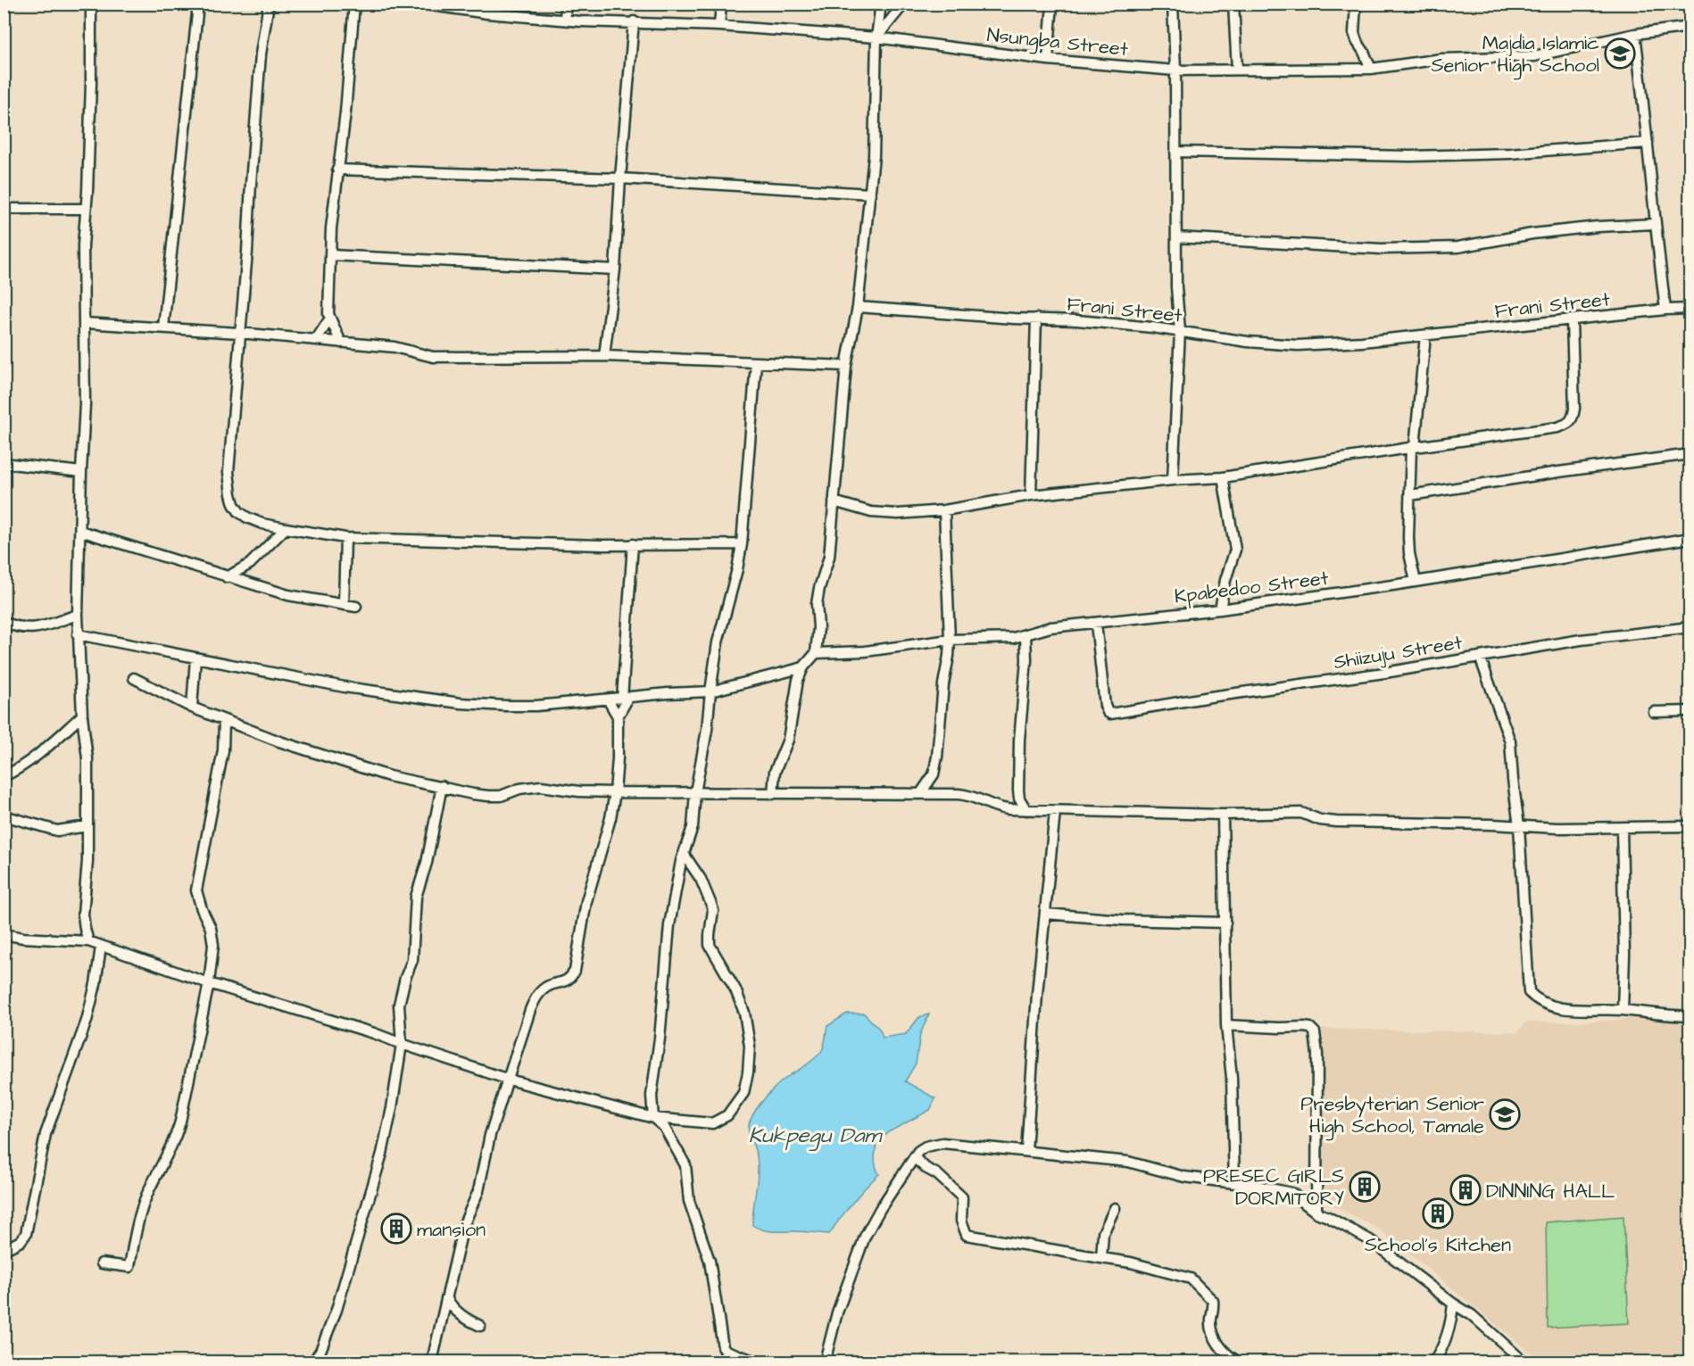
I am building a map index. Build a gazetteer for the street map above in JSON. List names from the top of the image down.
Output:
{
  "streets": {
    "street": [
      "Nsungba Street",
      "Frani Street",
      "Kpabedoo Street",
      "Shiizuju Street"
    ]
  },
  "crossings": [
    ["Kpabedoo Street", "Shiizuju Street"]
  ],
  "water": ["Kukpegu Dam"],
  "places": {
    "school or university": ["Majdia Islamic Senior High School", "Presbyterian Senior High School, Tamale"],
    "building": [
      "PRESEC GIRLS DORMITORY",
      "DINNING HALL",
      "School's Kitchen",
      "mansion"
    ]
  }
}
